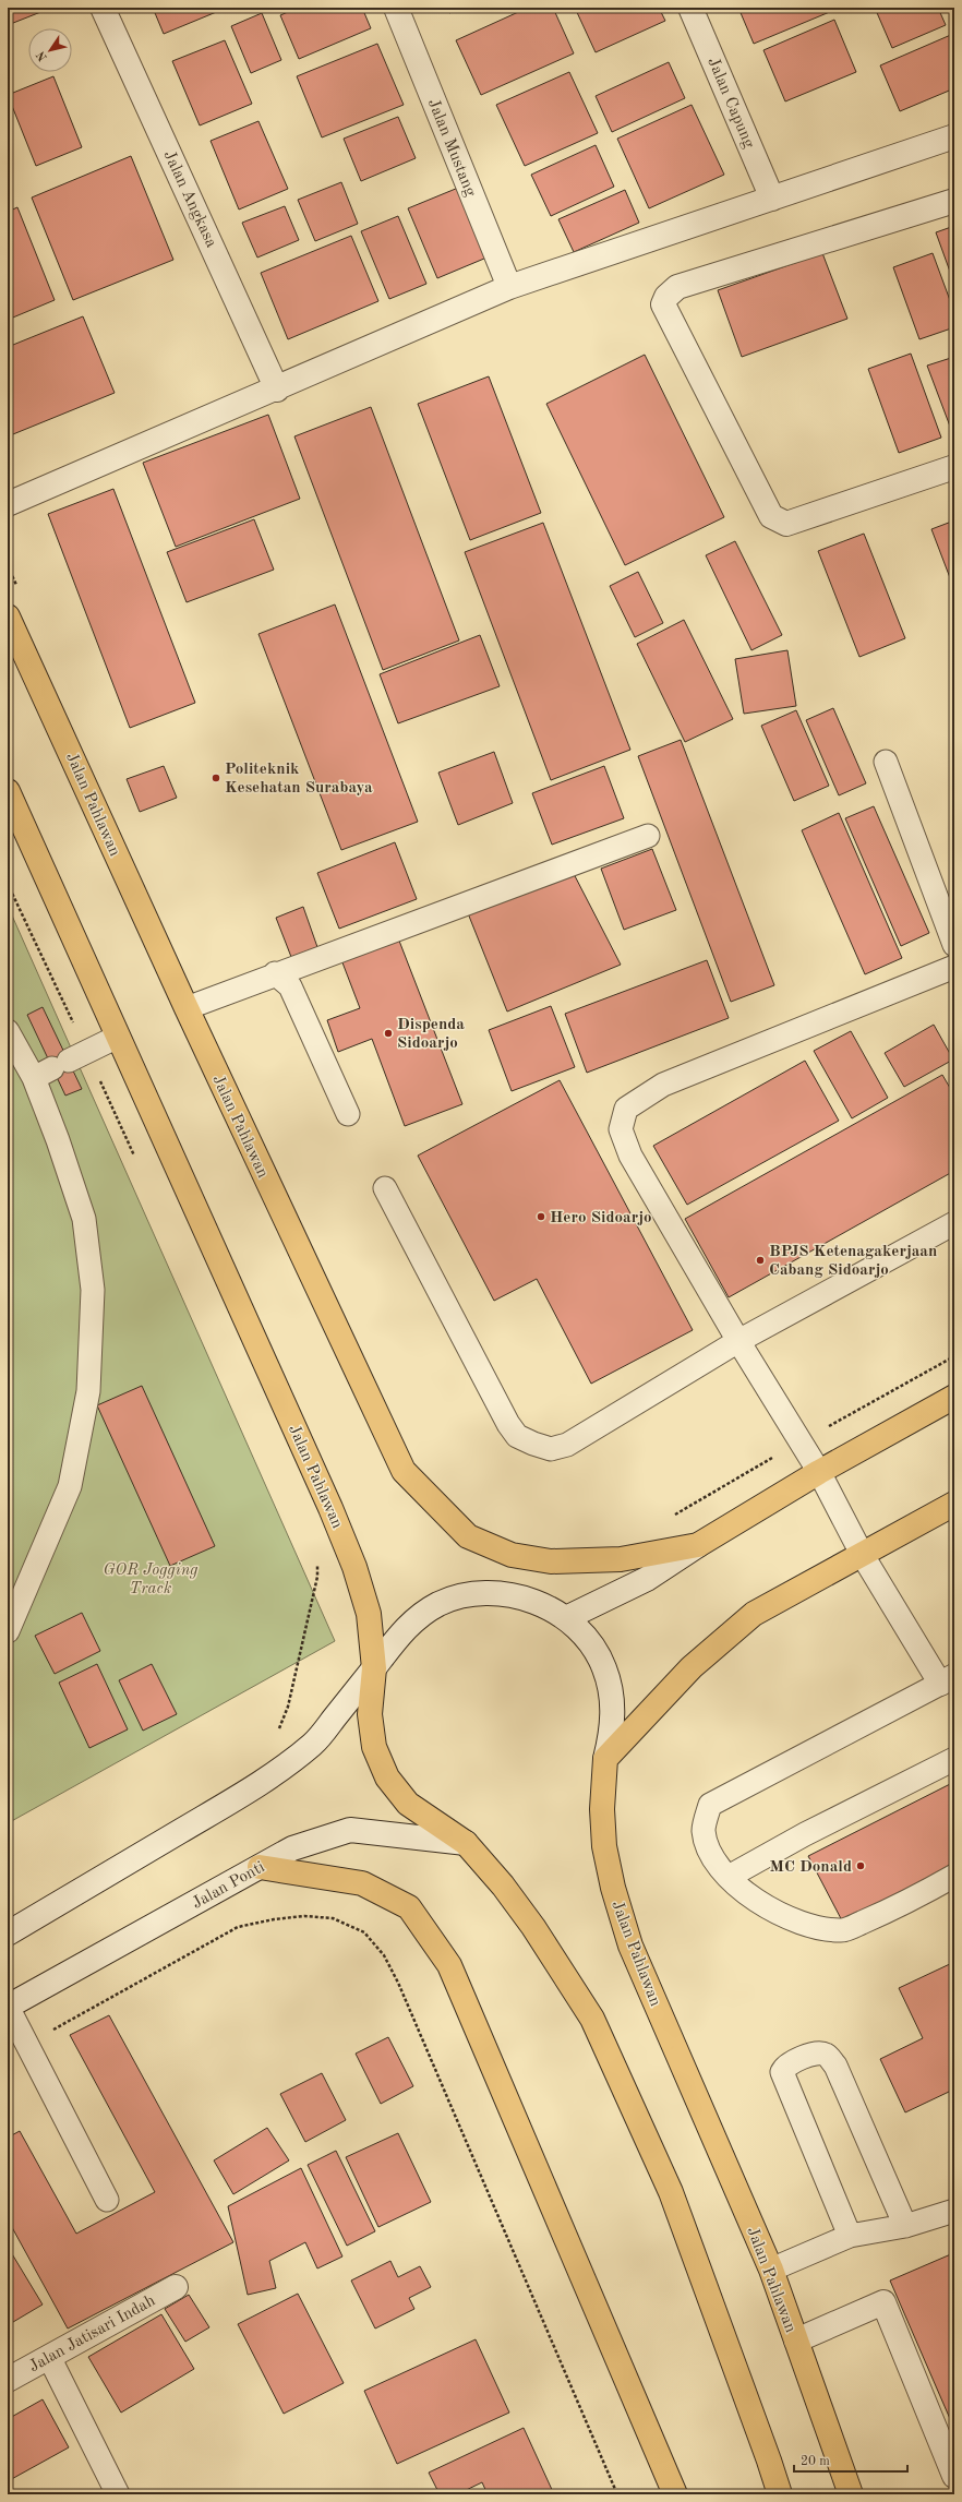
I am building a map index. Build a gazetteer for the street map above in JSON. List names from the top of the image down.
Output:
{
  "streets": {
    "main road": ["Jalan Pahlawan"],
    "street": [
      "Jalan Capung",
      "Jalan Mustang",
      "Jalan Angkasa",
      "Jalan Ponti",
      "Jalan Jatisari Indah"
    ]
  },
  "crossings": [
    ["Jalan Pahlawan", "Jalan Ponti"]
  ],
  "parks": ["GOR Jogging Track"],
  "places": [
    "Politeknik Kesehatan Surabaya",
    "Dispenda Sidoarjo",
    "Hero Sidoarjo",
    "BPJS Ketenagakerjaan Cabang Sidoarjo",
    "MC Donald"
  ],
  "scale_bar": "20 m",
  "north": "bottom left"
}
